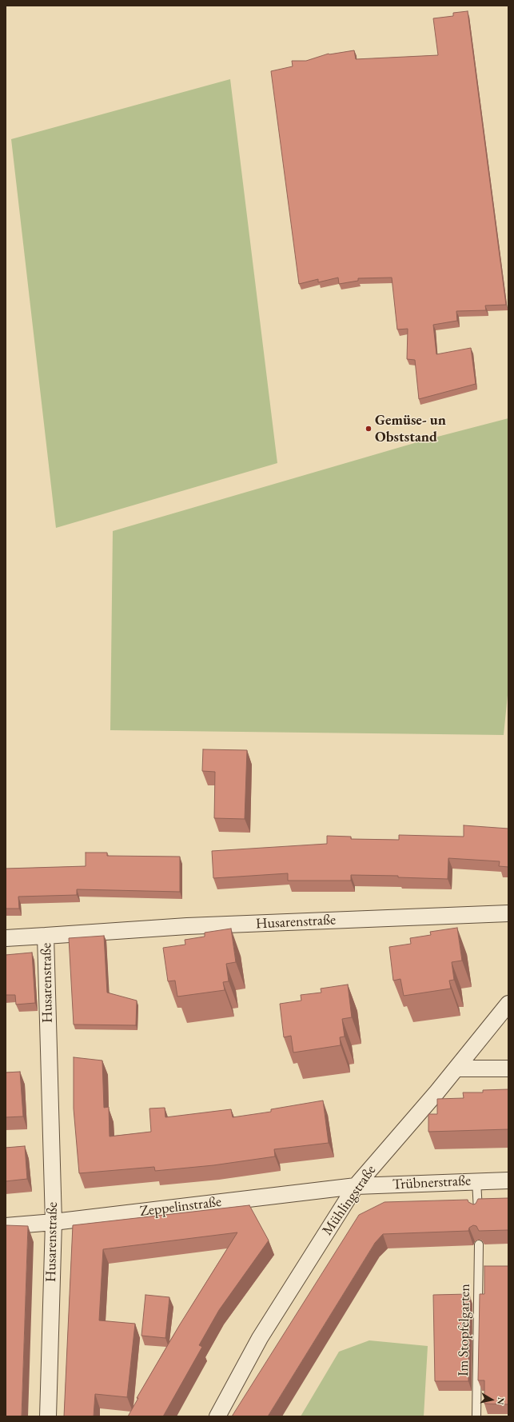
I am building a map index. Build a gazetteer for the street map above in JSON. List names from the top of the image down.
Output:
{
  "streets": {
    "street": [
      "Husarenstraße",
      "Trübnerstraße",
      "Mühlingstraße",
      "Zeppelinstraße"
    ],
    "lane": ["Im Stopfelgarten"]
  },
  "crossings": [
    ["Husarenstraße", "Zeppelinstraße"],
    ["Trübnerstraße", "Mühlingstraße"],
    ["Trübnerstraße", "Zeppelinstraße"],
    ["Mühlingstraße", "Zeppelinstraße"]
  ],
  "places": ["Gemüse- un Obststand"],
  "north": "right"
}
